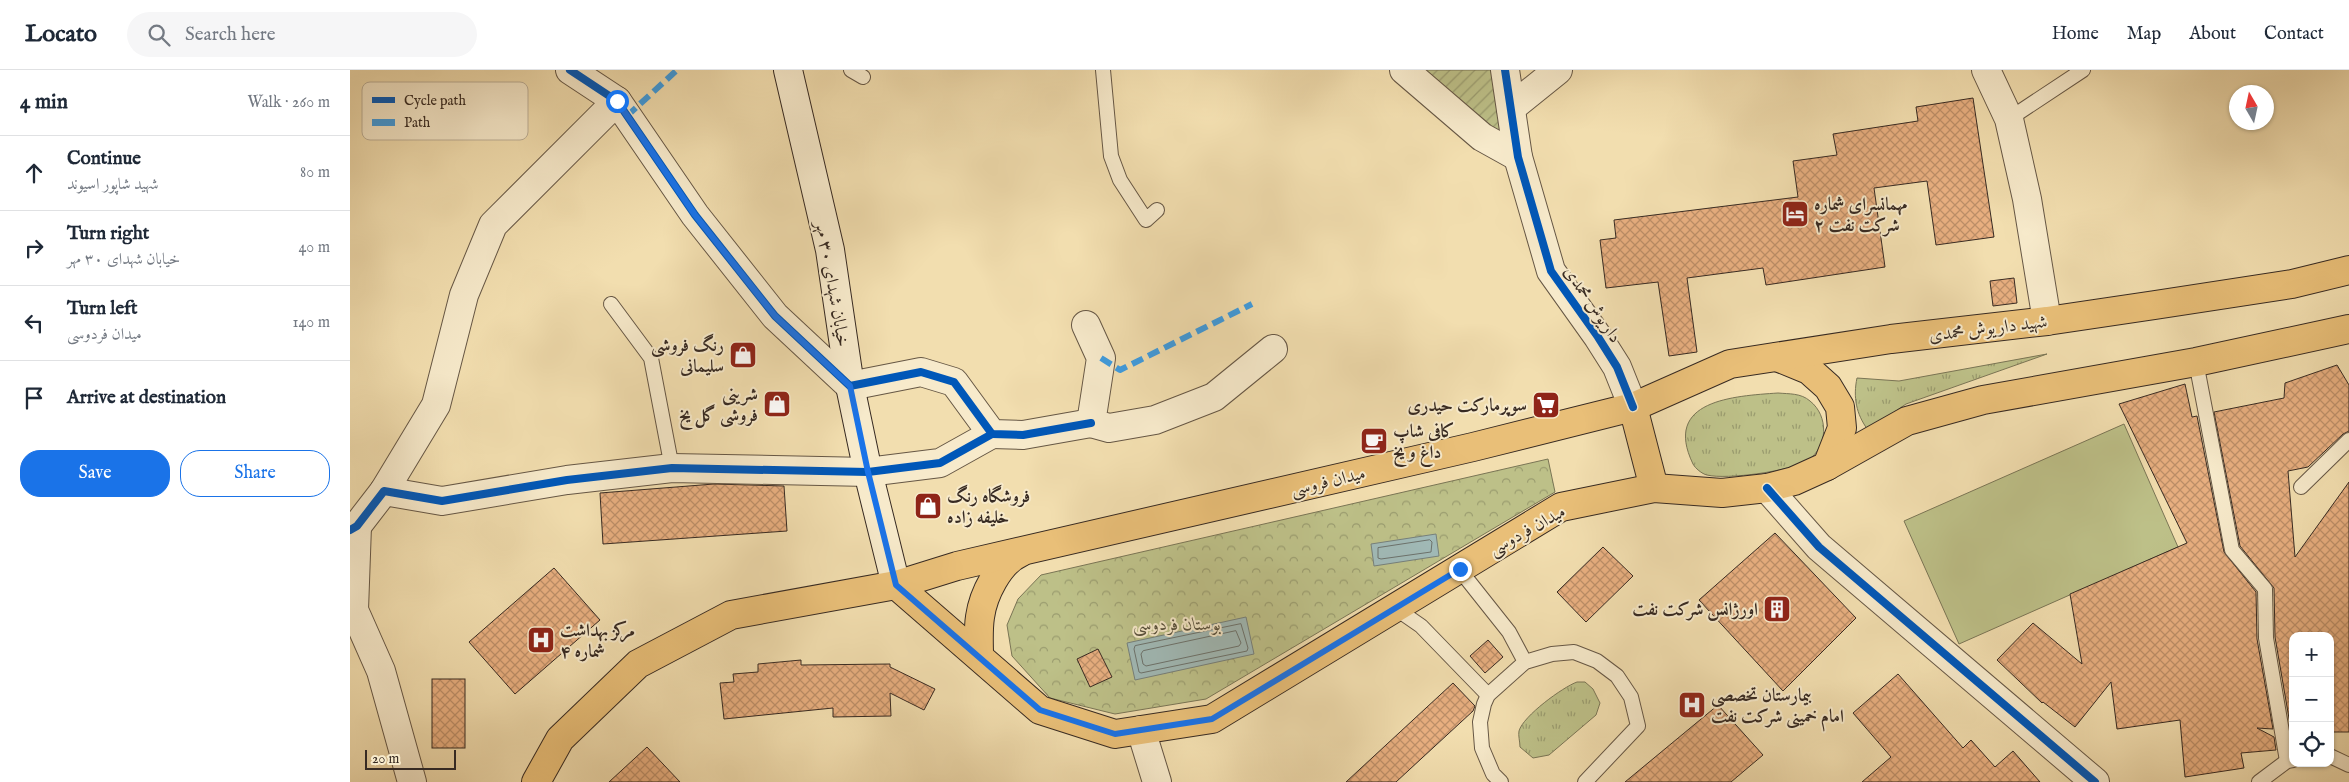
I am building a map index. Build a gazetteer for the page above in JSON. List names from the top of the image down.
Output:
{
  "streets": {
    "main road": ["شهید داریوش محمدی", "میدان فروسی", "میدان فردوسی"],
    "street": ["خیابان شهدای ۳۰ مهر", "داریوش محمدی"]
  },
  "crossings": [
    ["خیابان شهدای ۳۰ مهر", "میدان فروسی"],
    ["خیابان شهدای ۳۰ مهر", "میدان فردوسی"],
    ["داریوش محمدی", "شهید داریوش محمدی"],
    ["داریوش محمدی", "میدان فروسی"],
    ["شهید داریوش محمدی", "میدان فروسی"],
    ["میدان فروسی", "میدان فردوسی"]
  ],
  "parks": ["بوستان فردوسی"],
  "places": {
    "hotel": ["مهمانسرای شماره ۲ شرکت نفت"],
    "shop": ["رنگ فروشی سلیمانی", "شرینی فروشی گل یخ", "فروشگاه رنگ خلیفه زاده"],
    "supermarket": ["سوپرمارکت حیدری"],
    "cafe": ["کافی شاپ داغ و یخ"],
    "building": ["اورژانس شرکت نفت"],
    "hospital": ["مرکز بهداشت شماره ۴", "بیمارستان تخصصی امام خمینی شرکت نفت"]
  },
  "legend": ["Cycle path", "Path"],
  "scale_bar": "20 m",
  "north": "top",
  "page": {
    "header": "Locato",
    "search": "Search here",
    "nav": [
      "Home",
      "Map",
      "About",
      "Contact"
    ],
    "heading": ["4 min", "Walk · 260 m"],
    "list": [
      ["Continue", "شهید شاپور اسیوند", "80 m"],
      ["Turn right", "خیابان شهدای ۳۰ مهر", "40 m"],
      ["Turn left", "میدان فردوسی", "140 m"],
      "Arrive at destination"
    ],
    "buttons": ["Save", "Share"],
    "map_buttons": ["+", "−"],
    "scale": "20 m"
  }
}
